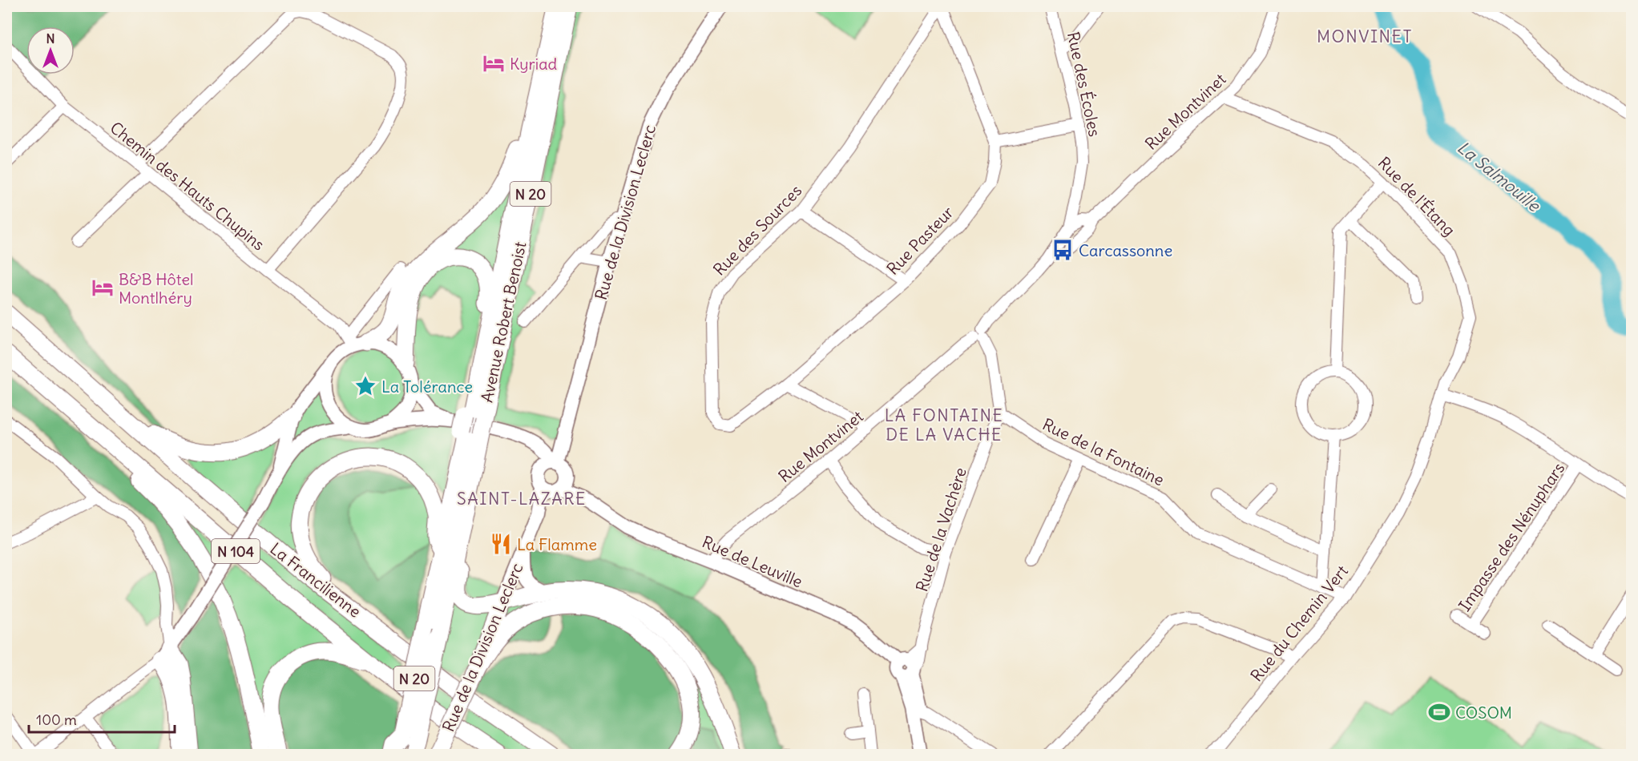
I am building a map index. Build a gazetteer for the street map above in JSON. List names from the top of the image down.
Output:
{
  "streets": {
    "main road": [
      "N 20",
      "Rue de la Division Leclerc",
      "Avenue Robert Benoist",
      "N 104",
      "La Francilienne"
    ],
    "street": [
      "Rue des Écoles",
      "Rue Montvinet",
      "Chemin des Hauts Chupins",
      "Rue de l'Étang",
      "Rue des Sources",
      "Rue Pasteur",
      "Rue de la Fontaine",
      "Rue de la Vachère",
      "Impasse des Nénuphars",
      "Rue de Leuville",
      "Rue du Chemin Vert"
    ]
  },
  "crossings": [
    ["Rue des Écoles", "Rue Montvinet"],
    ["Rue Montvinet", "Rue de l'Étang"],
    ["Rue Montvinet", "Rue de Leuville"],
    ["N 20", "Avenue Robert Benoist"],
    ["Rue de l'Étang", "Rue du Chemin Vert"],
    ["Rue de la Division Leclerc", "Rue de Leuville"],
    ["Rue des Sources", "Rue Pasteur"],
    ["Rue de la Fontaine", "Rue de la Vachère"],
    ["Rue de la Fontaine", "Rue du Chemin Vert"],
    ["Rue de la Vachère", "Rue de Leuville"]
  ],
  "districts": ["MONVINET", "LA FONTAINE DE LA VACHE", "SAINT-LAZARE"],
  "water": ["La Salmouille"],
  "places": {
    "hotel": ["Kyriad", "B&B Hôtel Montlhéry"],
    "bus stop": ["Carcassonne"],
    "place": ["La Tolérance"],
    "restaurant": ["La Flamme"],
    "sports": ["COSOM"]
  },
  "scale_bar": "100 m",
  "north": "top"
}
